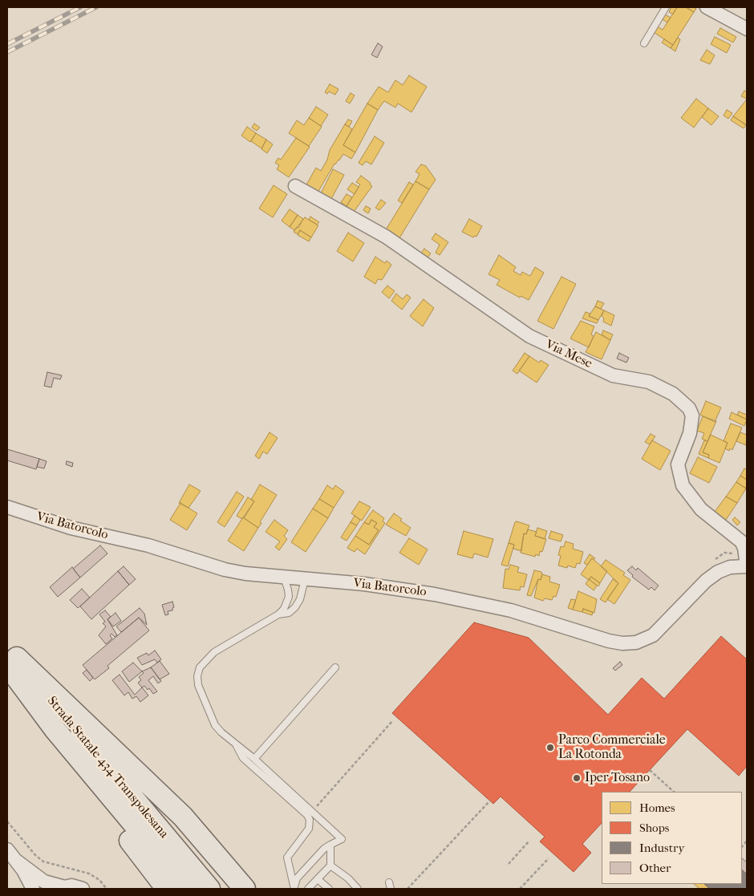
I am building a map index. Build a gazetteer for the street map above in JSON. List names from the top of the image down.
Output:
{
  "streets": {
    "highway": ["Strada Statale 434 Transpolesana"],
    "street": ["Via Mese", "Via Batorcolo"]
  },
  "crossings": [
    ["Via Mese", "Via Batorcolo"]
  ],
  "places": ["Parco Commerciale La Rotonda", "Iper Tosano"],
  "legend": [
    "Homes",
    "Shops",
    "Industry",
    "Other"
  ]
}
